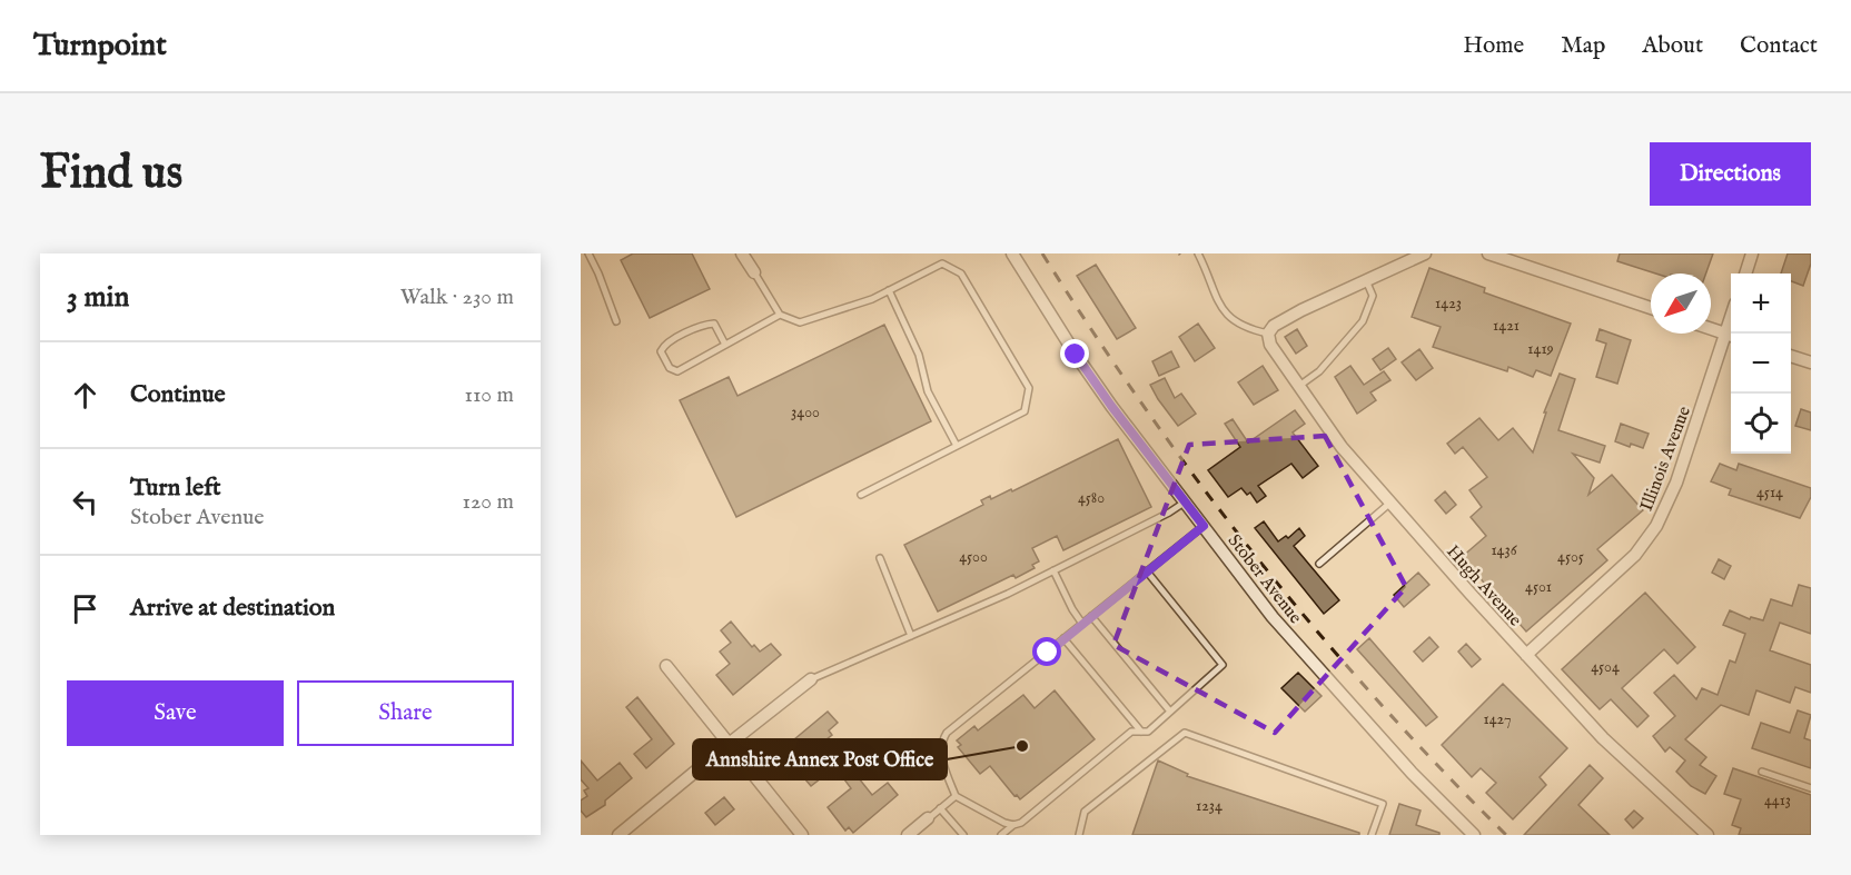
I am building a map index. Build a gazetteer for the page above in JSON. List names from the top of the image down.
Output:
{
  "streets": {
    "street": ["Illinois Avenue", "Stober Avenue", "Hugh Avenue"]
  },
  "crossings": [
    ["Illinois Avenue", "Hugh Avenue"]
  ],
  "places": ["Annshire Annex Post Office"],
  "house_numbers": [
    "1423",
    "1421",
    "1419",
    "3400",
    "4514",
    "4580",
    "1436",
    "4500",
    "4505",
    "4501",
    "4504",
    "1427",
    "4413",
    "1234"
  ],
  "north": "bottom left",
  "page": {
    "header": "Turnpoint",
    "nav": [
      "Home",
      "Map",
      "About",
      "Contact"
    ],
    "buttons": [
      "Directions",
      ["Save", "Share"]
    ],
    "title": "Find us",
    "heading": ["3 min", "Walk · 230 m"],
    "map_buttons": ["+", "−"],
    "list": [
      ["Continue", "110 m"],
      ["Turn left", "Stober Avenue", "120 m"],
      "Arrive at destination"
    ]
  }
}
